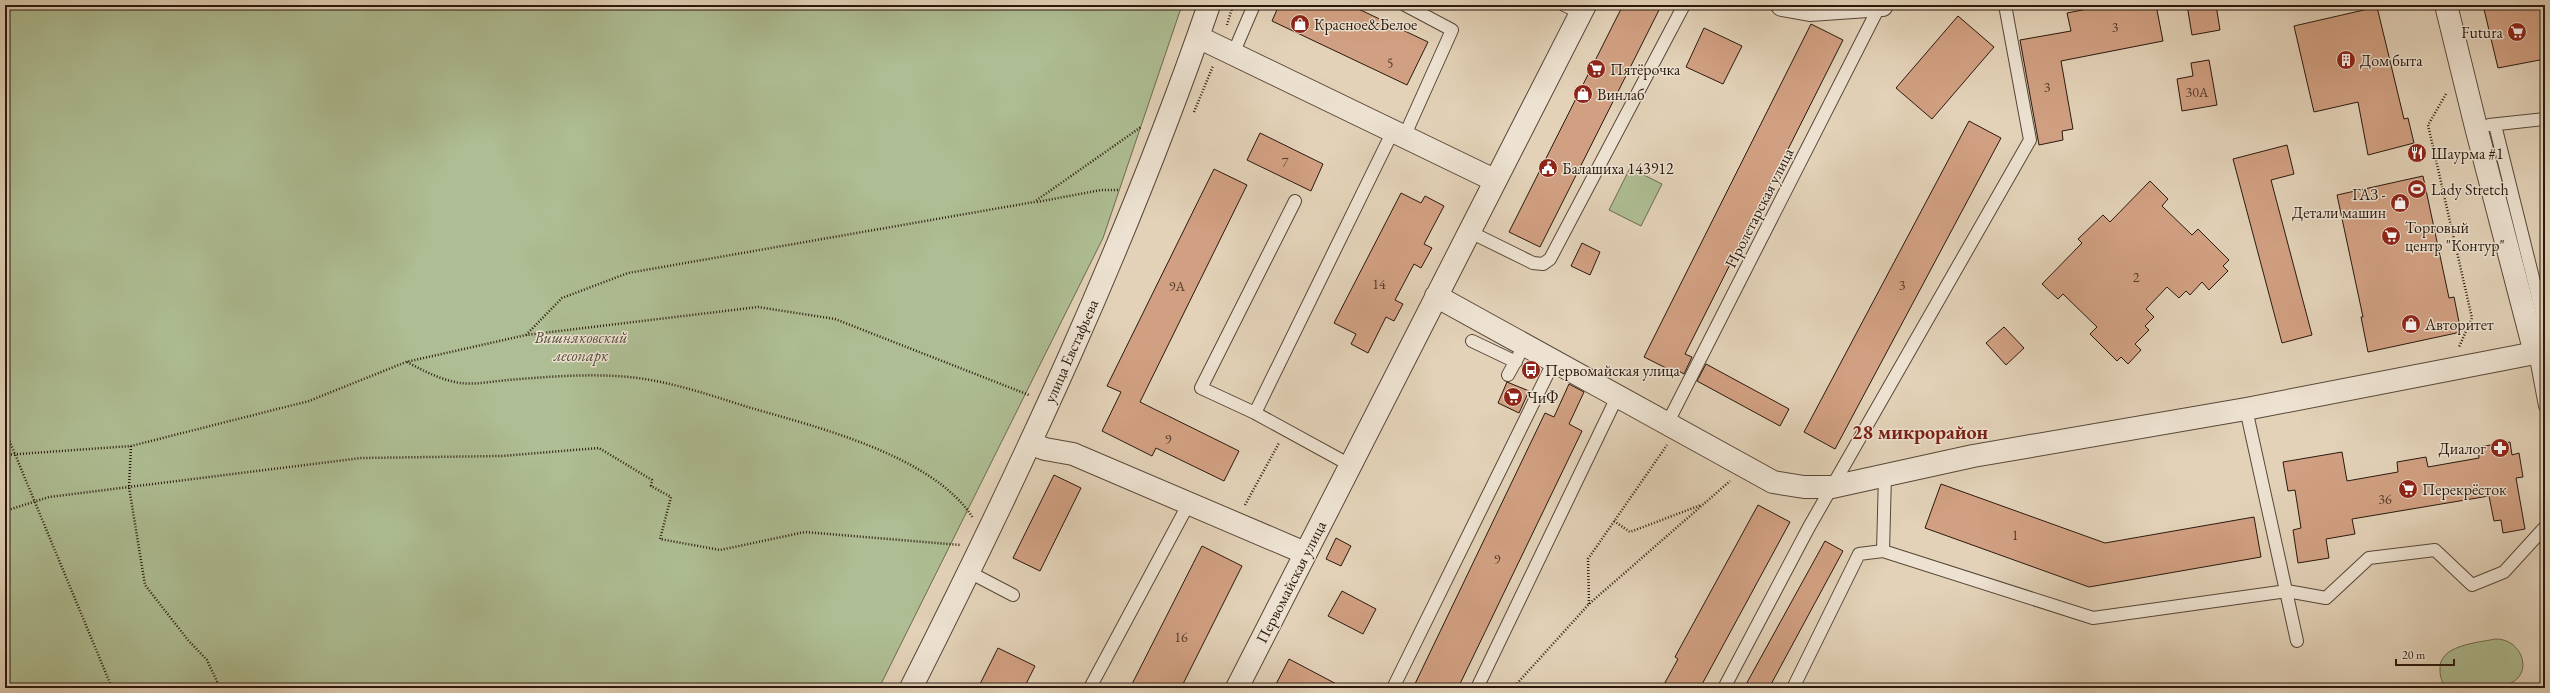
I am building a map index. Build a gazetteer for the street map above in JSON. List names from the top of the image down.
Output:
{
  "streets": {
    "street": ["улица Евстафьева", "Первомайская улица"],
    "lane": ["Пролетарская улица"]
  },
  "districts": ["28 микрорайон"],
  "parks": ["Вишняковский лесопарк"],
  "places": {
    "shop": [
      "Красное&Белое",
      "Винлаб",
      "ГАЗ - Детали машин",
      "Авторитет"
    ],
    "supermarket": [
      "Futura",
      "Пятёрочка",
      "Торговый центр \"Контур\"",
      "ЧиФ",
      "Перекрёсток"
    ],
    "building": ["Дом быта"],
    "restaurant": ["Шаурма #1"],
    "public building": ["Балашиха 143912"],
    "sports": ["Lady Stretch"],
    "bus stop": ["Первомайская улица"],
    "pharmacy": ["Диалог"]
  },
  "house_numbers": [
    "3",
    "5",
    "3",
    "30А",
    "7",
    "2",
    "14",
    "3",
    "9А",
    "9",
    "36",
    "1",
    "9",
    "16"
  ],
  "scale_bar": "20 m"
}
